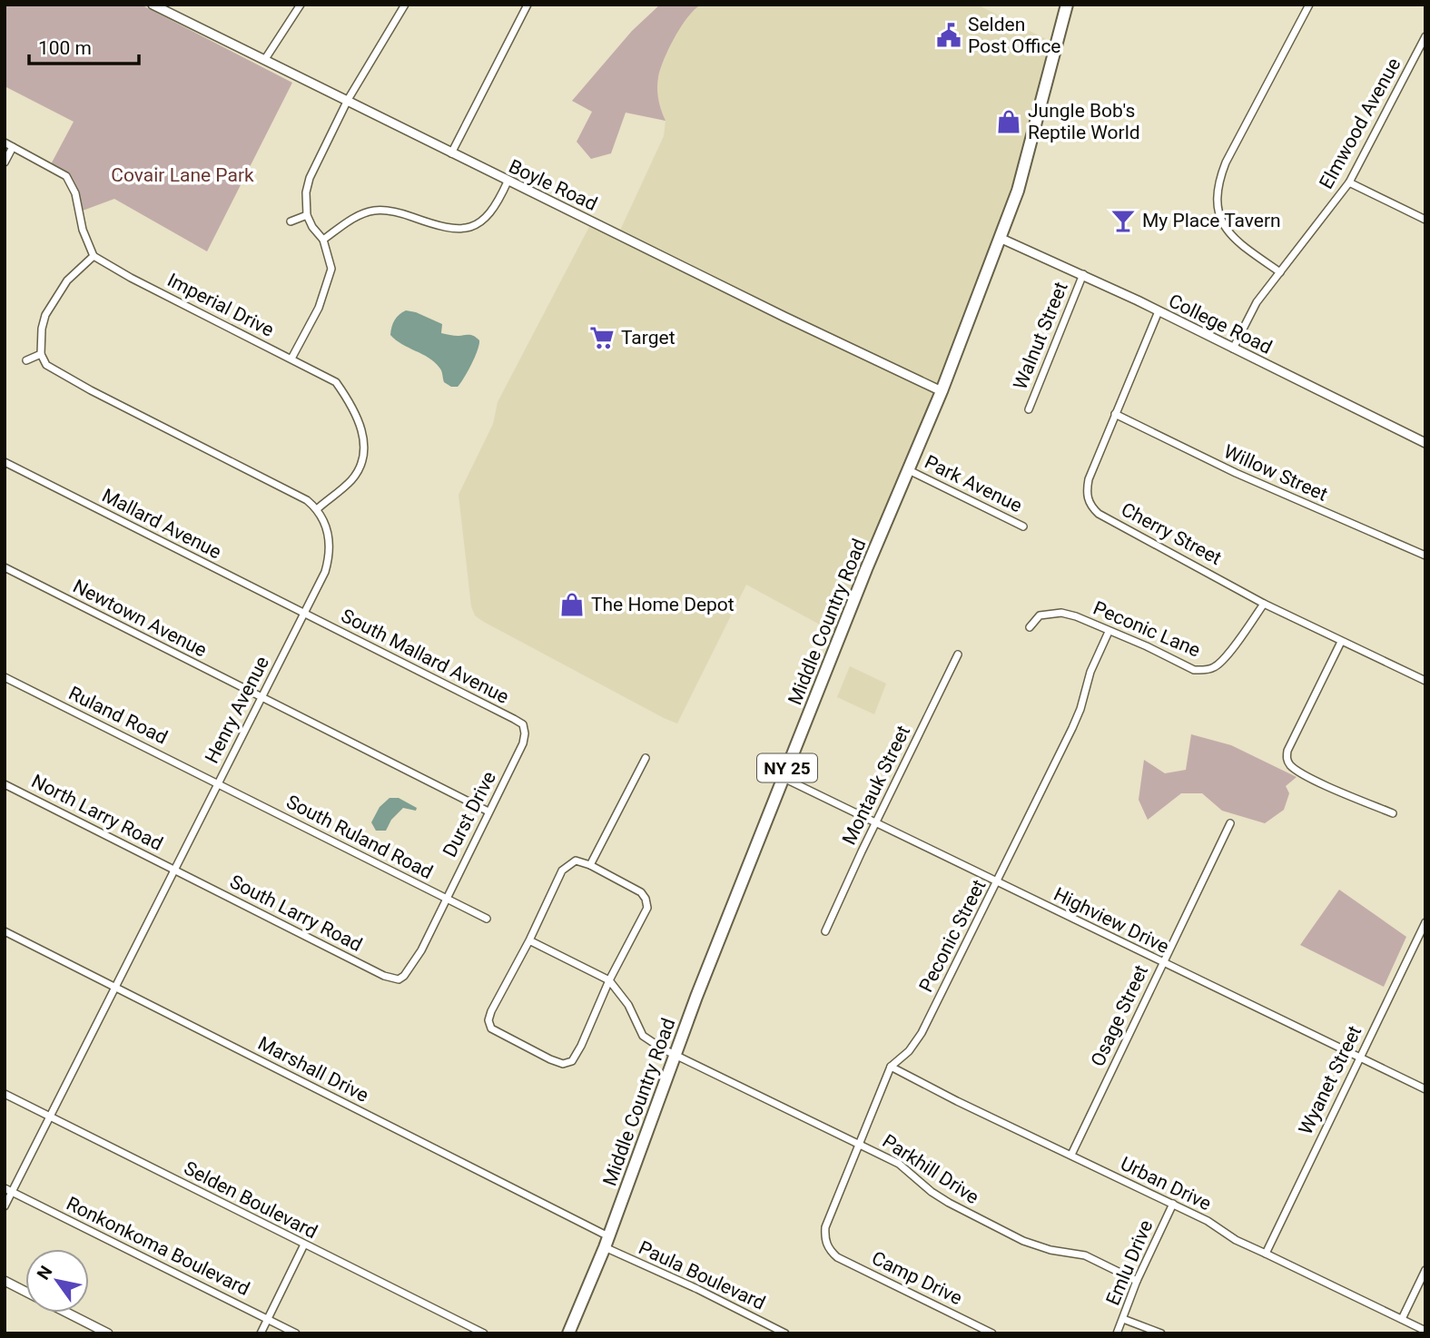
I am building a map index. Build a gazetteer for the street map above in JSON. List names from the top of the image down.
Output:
{
  "streets": {
    "main road": ["Middle Country Road", "NY 25"],
    "street": [
      "Elmwood Avenue",
      "Boyle Road",
      "Imperial Drive",
      "College Road",
      "Walnut Street",
      "Willow Street",
      "Park Avenue",
      "Mallard Avenue",
      "Cherry Street",
      "Newtown Avenue",
      "Peconic Lane",
      "South Mallard Avenue",
      "Henry Avenue",
      "Ruland Road",
      "Montauk Street",
      "North Larry Road",
      "Durst Drive",
      "South Ruland Road",
      "South Larry Road",
      "Highview Drive",
      "Peconic Street",
      "Osage Street",
      "Marshall Drive",
      "Wyanet Street",
      "Parkhill Drive",
      "Urban Drive",
      "Selden Boulevard",
      "Ronkonkoma Boulevard",
      "Emlu Drive",
      "Paula Boulevard",
      "Camp Drive"
    ]
  },
  "crossings": [
    ["Elmwood Avenue", "College Road"],
    ["Boyle Road", "Middle Country Road"],
    ["Imperial Drive", "Henry Avenue"],
    ["College Road", "Walnut Street"],
    ["College Road", "Cherry Street"],
    ["College Road", "Middle Country Road"],
    ["Willow Street", "Cherry Street"],
    ["Park Avenue", "Middle Country Road"],
    ["Mallard Avenue", "South Mallard Avenue"],
    ["Mallard Avenue", "Henry Avenue"],
    ["Cherry Street", "Peconic Lane"],
    ["Newtown Avenue", "Henry Avenue"],
    ["Newtown Avenue", "Durst Drive"],
    ["Middle Country Road", "NY 25"],
    ["Middle Country Road", "Highview Drive"],
    ["Middle Country Road", "Marshall Drive"],
    ["Middle Country Road", "Parkhill Drive"],
    ["Middle Country Road", "Paula Boulevard"],
    ["Peconic Lane", "Peconic Street"],
    ["South Mallard Avenue", "Henry Avenue"],
    ["South Mallard Avenue", "Durst Drive"],
    ["Henry Avenue", "Ruland Road"],
    ["Henry Avenue", "North Larry Road"],
    ["Henry Avenue", "South Ruland Road"],
    ["Henry Avenue", "South Larry Road"],
    ["Henry Avenue", "Marshall Drive"],
    ["Henry Avenue", "Selden Boulevard"],
    ["Henry Avenue", "Ronkonkoma Boulevard"],
    ["Ruland Road", "South Ruland Road"],
    ["NY 25", "Marshall Drive"],
    ["NY 25", "Paula Boulevard"],
    ["Montauk Street", "Highview Drive"],
    ["North Larry Road", "South Larry Road"],
    ["Durst Drive", "South Ruland Road"],
    ["Durst Drive", "South Larry Road"],
    ["Highview Drive", "Peconic Street"],
    ["Highview Drive", "Osage Street"],
    ["Highview Drive", "Wyanet Street"],
    ["Peconic Street", "Parkhill Drive"],
    ["Peconic Street", "Urban Drive"],
    ["Peconic Street", "Camp Drive"],
    ["Osage Street", "Urban Drive"],
    ["Marshall Drive", "Paula Boulevard"],
    ["Wyanet Street", "Urban Drive"],
    ["Parkhill Drive", "Emlu Drive"],
    ["Urban Drive", "Emlu Drive"]
  ],
  "parks": ["Covair Lane Park"],
  "places": {
    "public building": ["Selden Post Office"],
    "shop": ["Jungle Bob's Reptile World", "The Home Depot"],
    "bar": ["My Place Tavern"],
    "supermarket": ["Target"]
  },
  "scale_bar": "100 m",
  "north": "top left"
}
